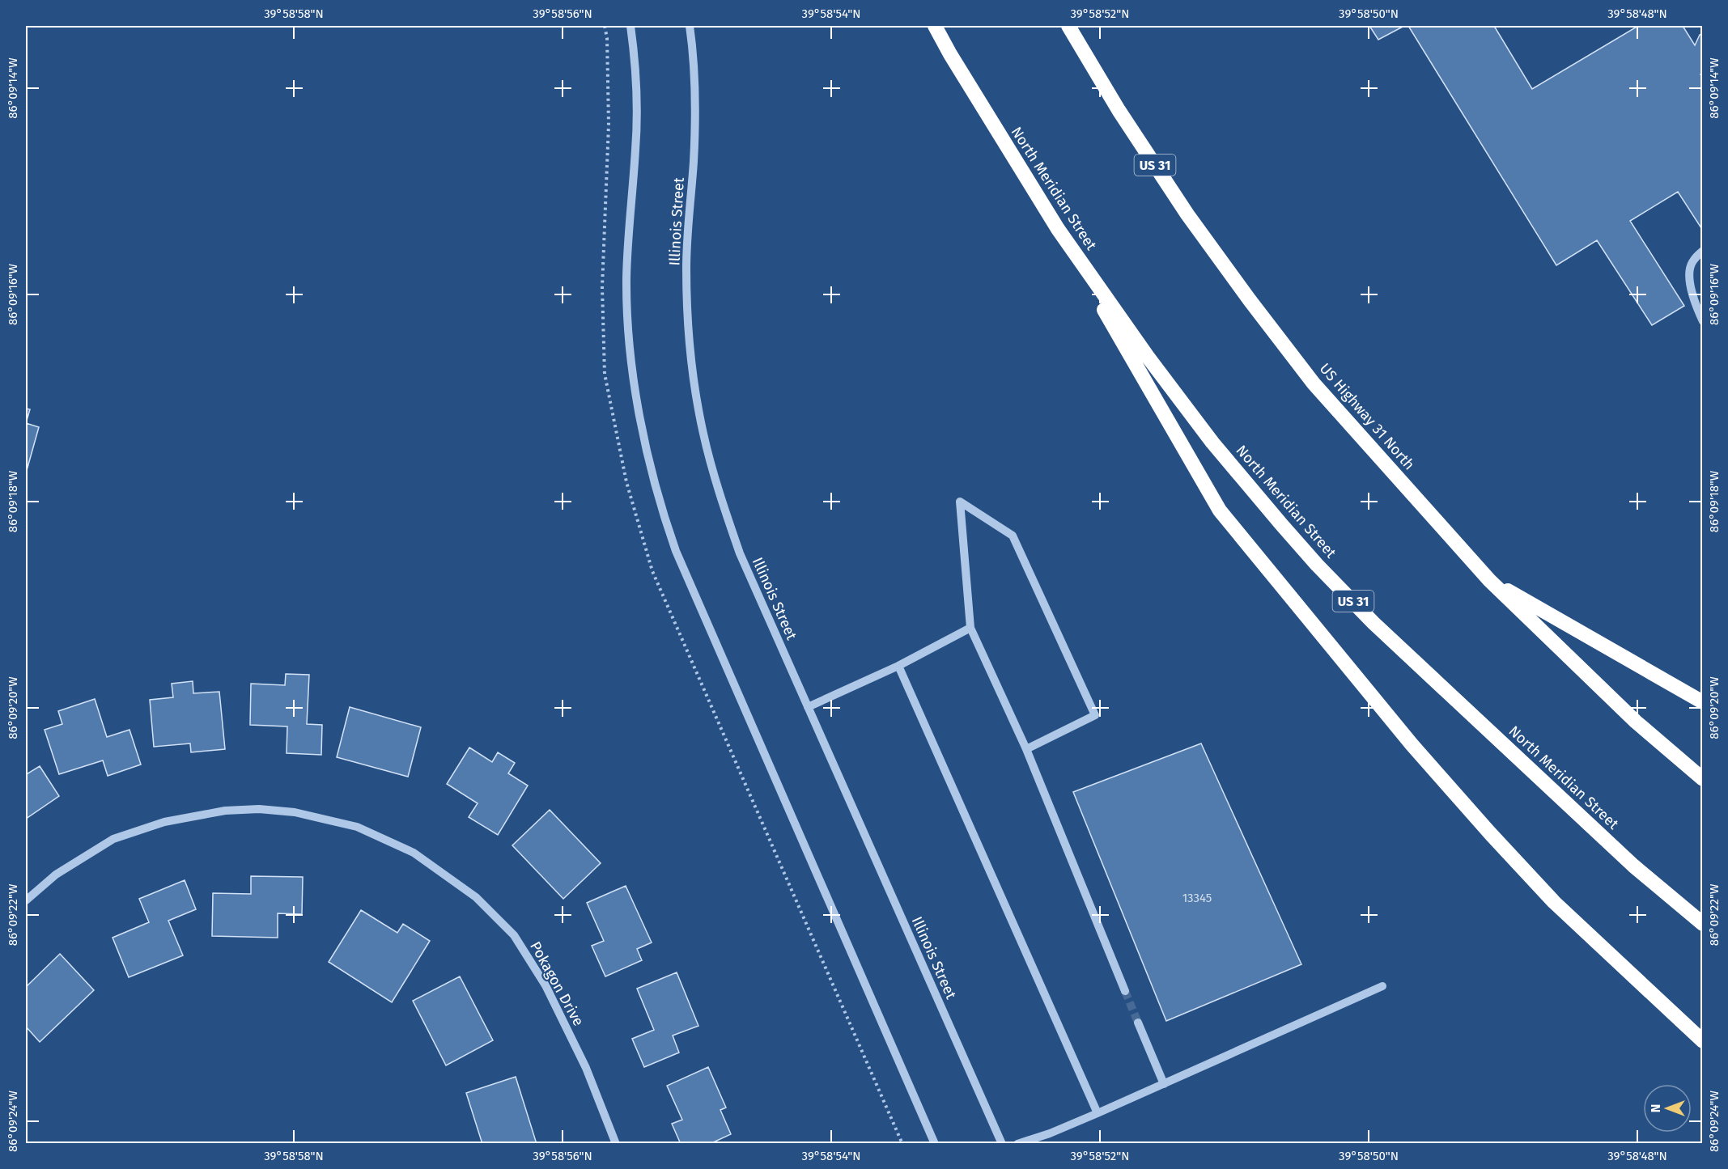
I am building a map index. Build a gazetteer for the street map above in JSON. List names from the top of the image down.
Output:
{
  "streets": {
    "highway": ["US 31", "North Meridian Street", "US Highway 31 North"],
    "street": ["Illinois Street", "Pokagon Drive"]
  },
  "house_numbers": ["13345"],
  "north": "left",
  "coordinates": [
    "39°58'58\"N",
    "39°58'56\"N",
    "39°58'54\"N",
    "39°58'52\"N",
    "39°58'50\"N",
    "39°58'48\"N",
    "86°09'14\"W",
    "86°09'16\"W",
    "86°09'18\"W",
    "86°09'20\"W",
    "86°09'22\"W",
    "86°09'24\"W"
  ]
}
